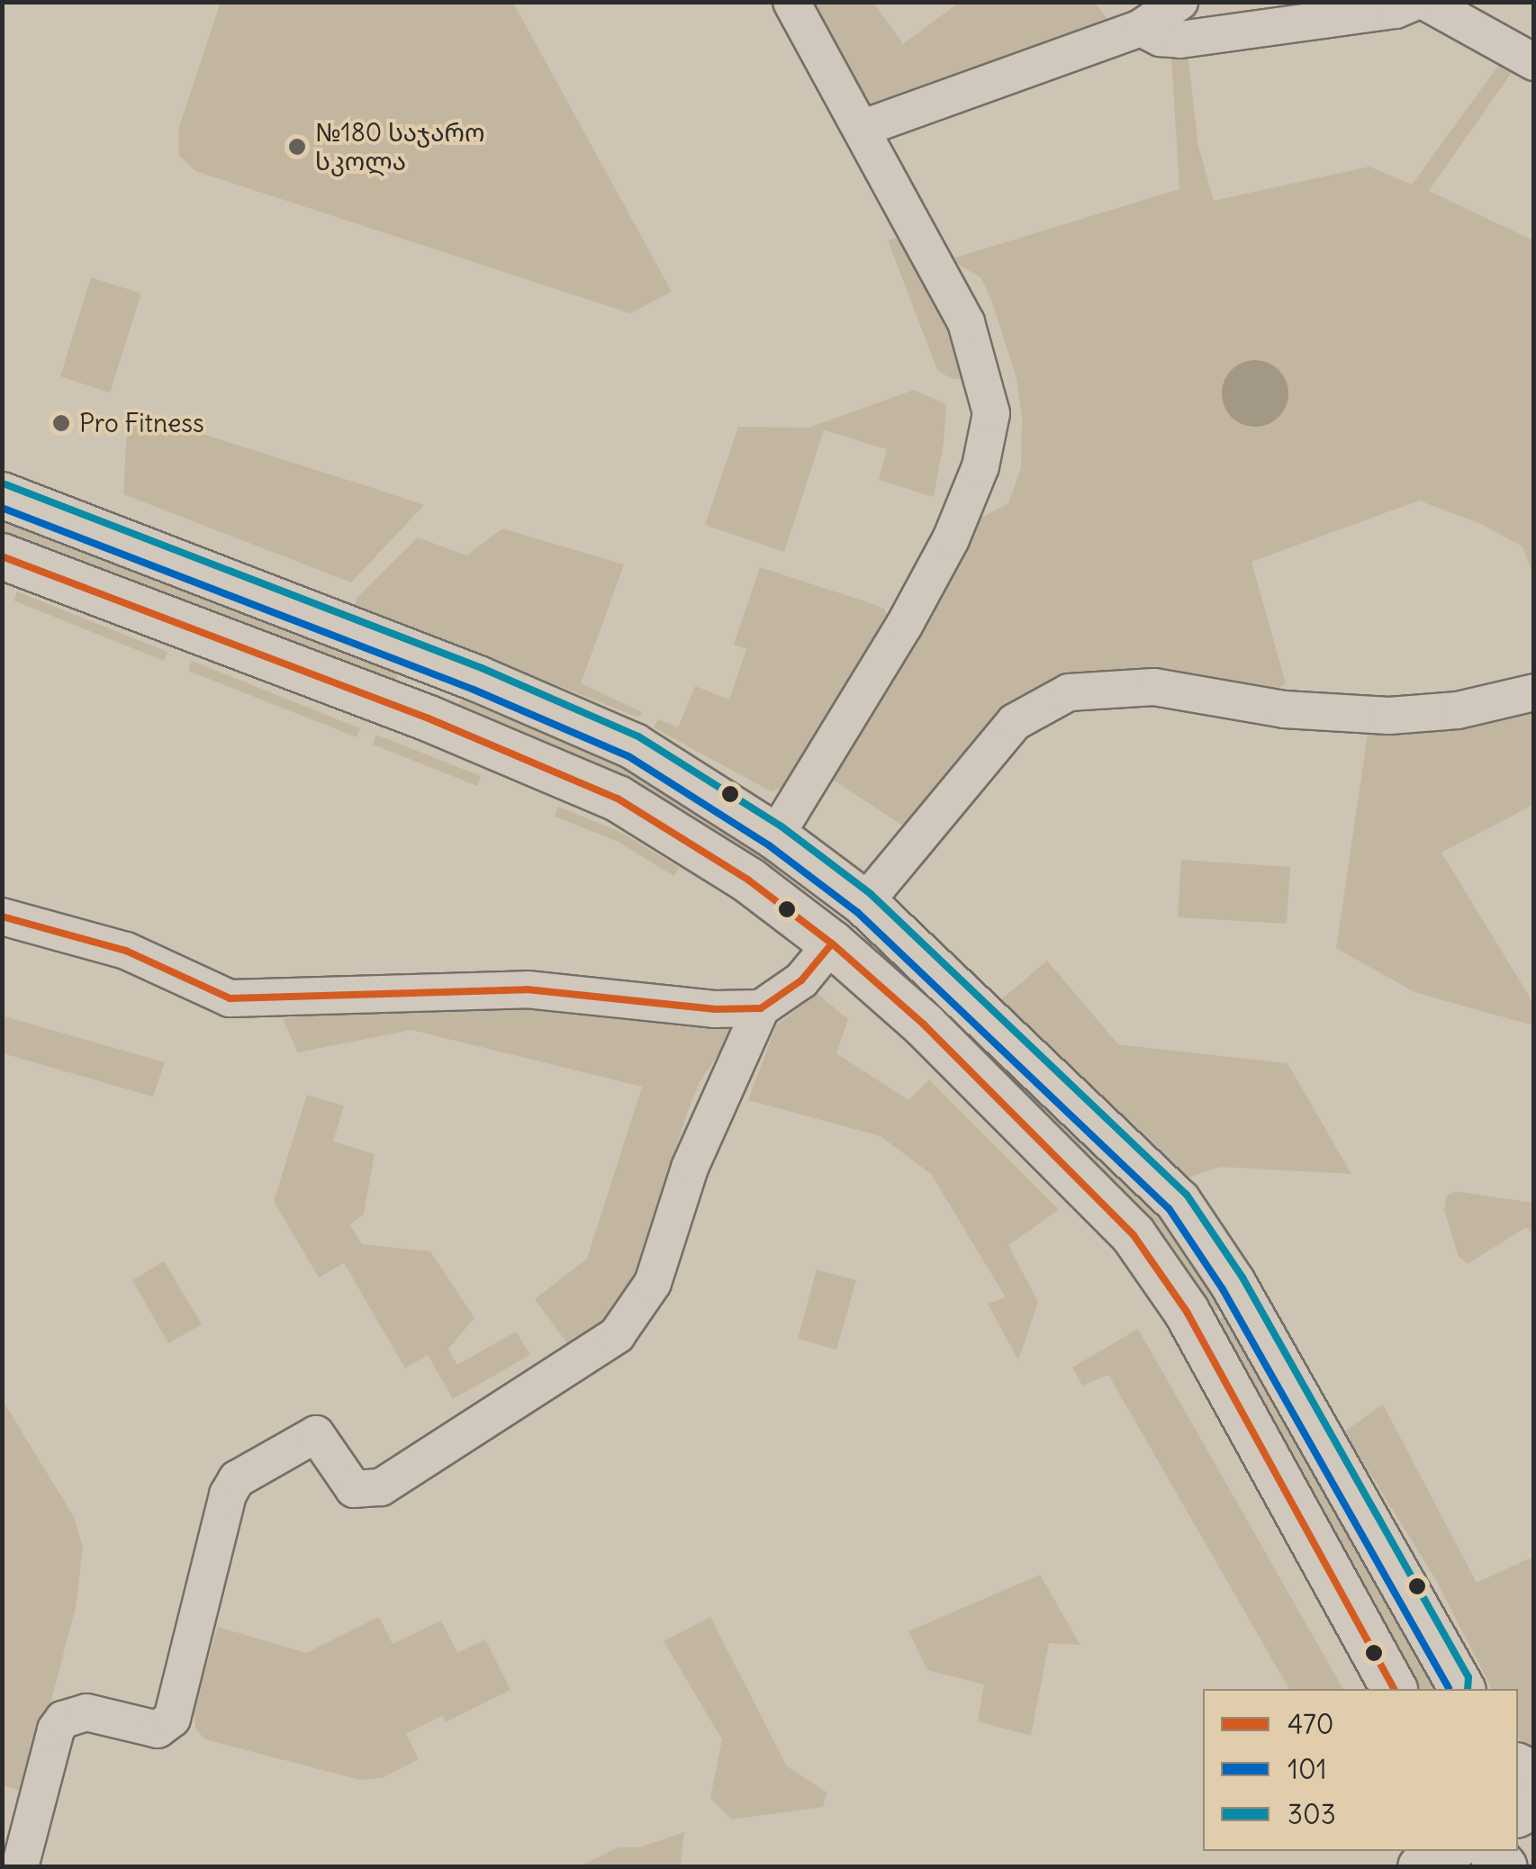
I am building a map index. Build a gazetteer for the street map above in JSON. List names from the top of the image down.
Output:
{
  "places": ["№180 საჯარო სკოლა", "Pro Fitness"],
  "lines": ["transit line 303", "transit line 101", "transit line 470"],
  "legend": ["470", "101", "303"]
}
